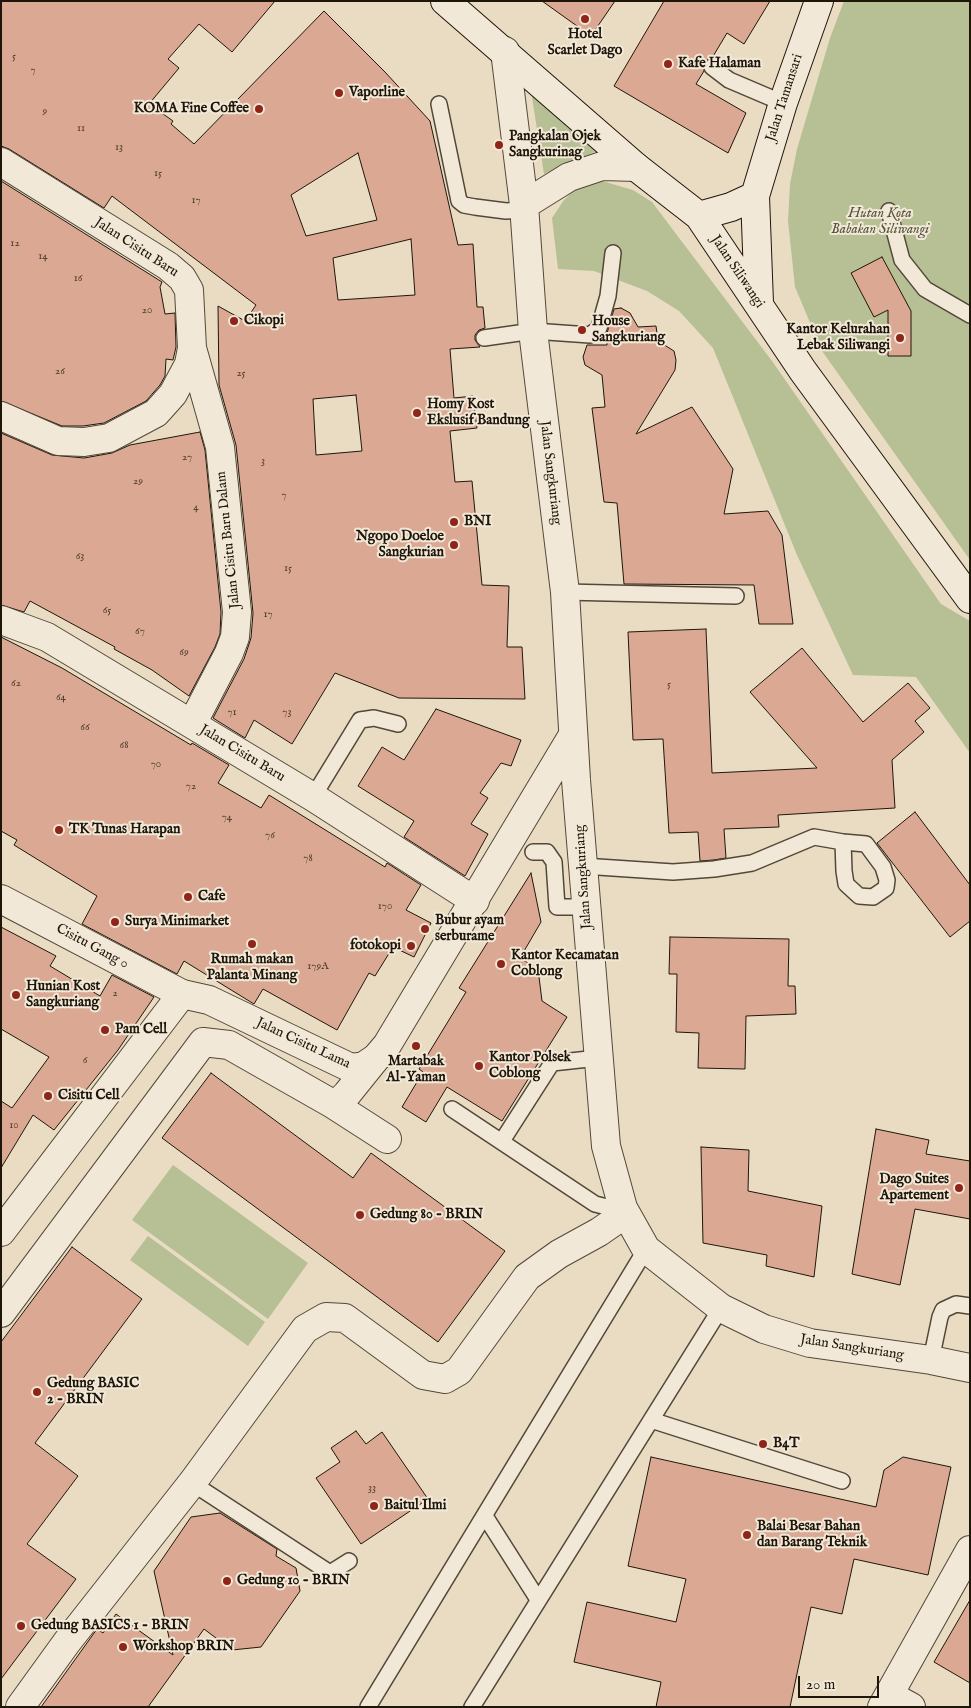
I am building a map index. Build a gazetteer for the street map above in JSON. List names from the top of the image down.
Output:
{
  "streets": {
    "street": [
      "Jalan Tamansari",
      "Jalan Cisitu Baru",
      "Jalan Siliwangi",
      "Jalan Sangkuriang",
      "Jalan Cisitu Baru Dalam",
      "Cisitu Gang 0",
      "Jalan Cisitu Lama"
    ]
  },
  "crossings": [
    ["Jalan Tamansari", "Jalan Siliwangi"],
    ["Jalan Cisitu Baru", "Jalan Cisitu Baru Dalam"],
    ["Jalan Cisitu Baru", "Jalan Cisitu Lama"],
    ["Jalan Siliwangi", "Jalan Sangkuriang"],
    ["Jalan Sangkuriang", "Jalan Cisitu Lama"],
    ["Cisitu Gang 0", "Jalan Cisitu Lama"]
  ],
  "parks": ["Hutan Kota Babakan Siliwangi"],
  "places": [
    "Hotel Scarlet Dago",
    "Kafe Halaman",
    "Vaporline",
    "KOMA Fine Coffee",
    "Pangkalan Ojek Sangkurinag",
    "Cikopi",
    "House Sangkuriang",
    "Kantor Kelurahan Lebak Siliwangi",
    "Homy Kost Ekslusif Bandung",
    "BNI",
    "Ngopo Doeloe Sangkurian",
    "TK Tunas Harapan",
    "Cafe",
    "Surya Minimarket",
    "Bubur ayam serburame",
    "Rumah makan Palanta Minang",
    "fotokopi",
    "Kantor Kecamatan Coblong",
    "Hunian Kost Sangkuriang",
    "Pam Cell",
    "Martabak Al-Yaman",
    "Kantor Polsek Coblong",
    "Cisitu Cell",
    "Dago Suites Apartement",
    "Gedung 80 - BRIN",
    "Gedung BASIC 2 - BRIN",
    "B4T",
    "Baitul Ilmi",
    "Balai Besar Bahan dan Barang Teknik",
    "Gedung 10 - BRIN",
    "Gedung BASICS 1 - BRIN",
    "Workshop BRIN"
  ],
  "house_numbers": [
    "5",
    "7",
    "9",
    "11",
    "13",
    "15",
    "17",
    "12",
    "14",
    "16",
    "20",
    "26",
    "25",
    "27",
    "3",
    "29",
    "7",
    "4",
    "63",
    "15",
    "65",
    "17",
    "67",
    "69",
    "62",
    "5",
    "64",
    "71",
    "73",
    "66",
    "68",
    "70",
    "72",
    "74",
    "76",
    "78",
    "170",
    "179A",
    "2",
    "6",
    "10",
    "33"
  ],
  "scale_bar": "20 m"
}
